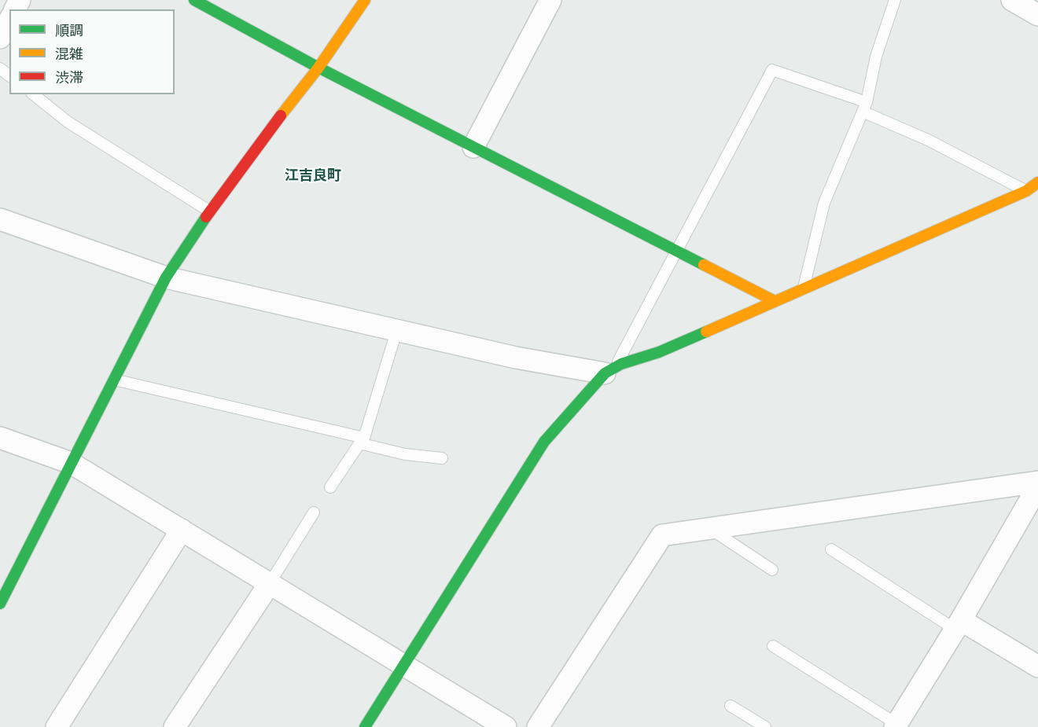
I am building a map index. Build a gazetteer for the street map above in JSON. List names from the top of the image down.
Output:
{
  "districts": ["江吉良町"],
  "legend": ["順調", "混雑", "渋滞"]
}
